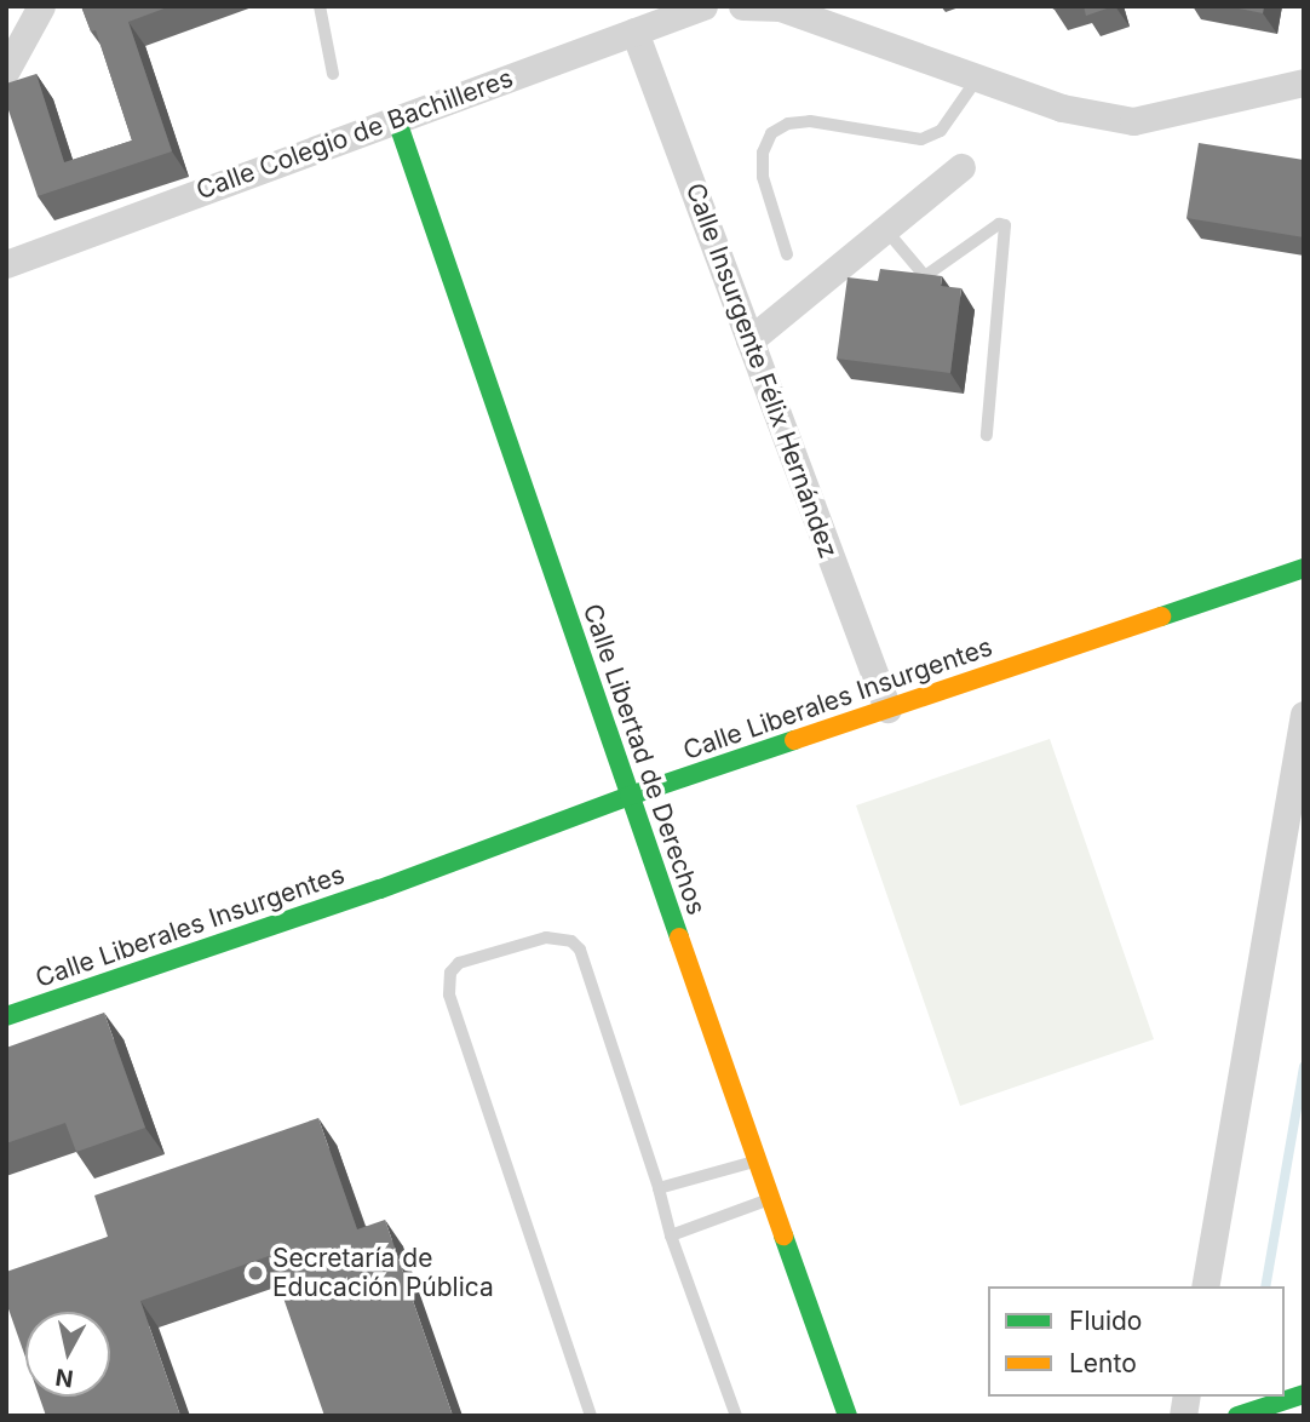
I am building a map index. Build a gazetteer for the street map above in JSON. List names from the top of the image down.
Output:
{
  "streets": {
    "street": [
      "Calle Colegio de Bachilleres",
      "Calle Insurgente Félix Hernández",
      "Calle Liberales Insurgentes",
      "Calle Libertad de Derechos"
    ]
  },
  "crossings": [
    ["Calle Colegio de Bachilleres", "Calle Insurgente Félix Hernández"],
    ["Calle Colegio de Bachilleres", "Calle Libertad de Derechos"],
    ["Calle Insurgente Félix Hernández", "Calle Liberales Insurgentes"],
    ["Calle Liberales Insurgentes", "Calle Libertad de Derechos"]
  ],
  "places": ["Secretaría de Educación Pública"],
  "legend": ["Fluido", "Lento"],
  "north": "bottom"
}
